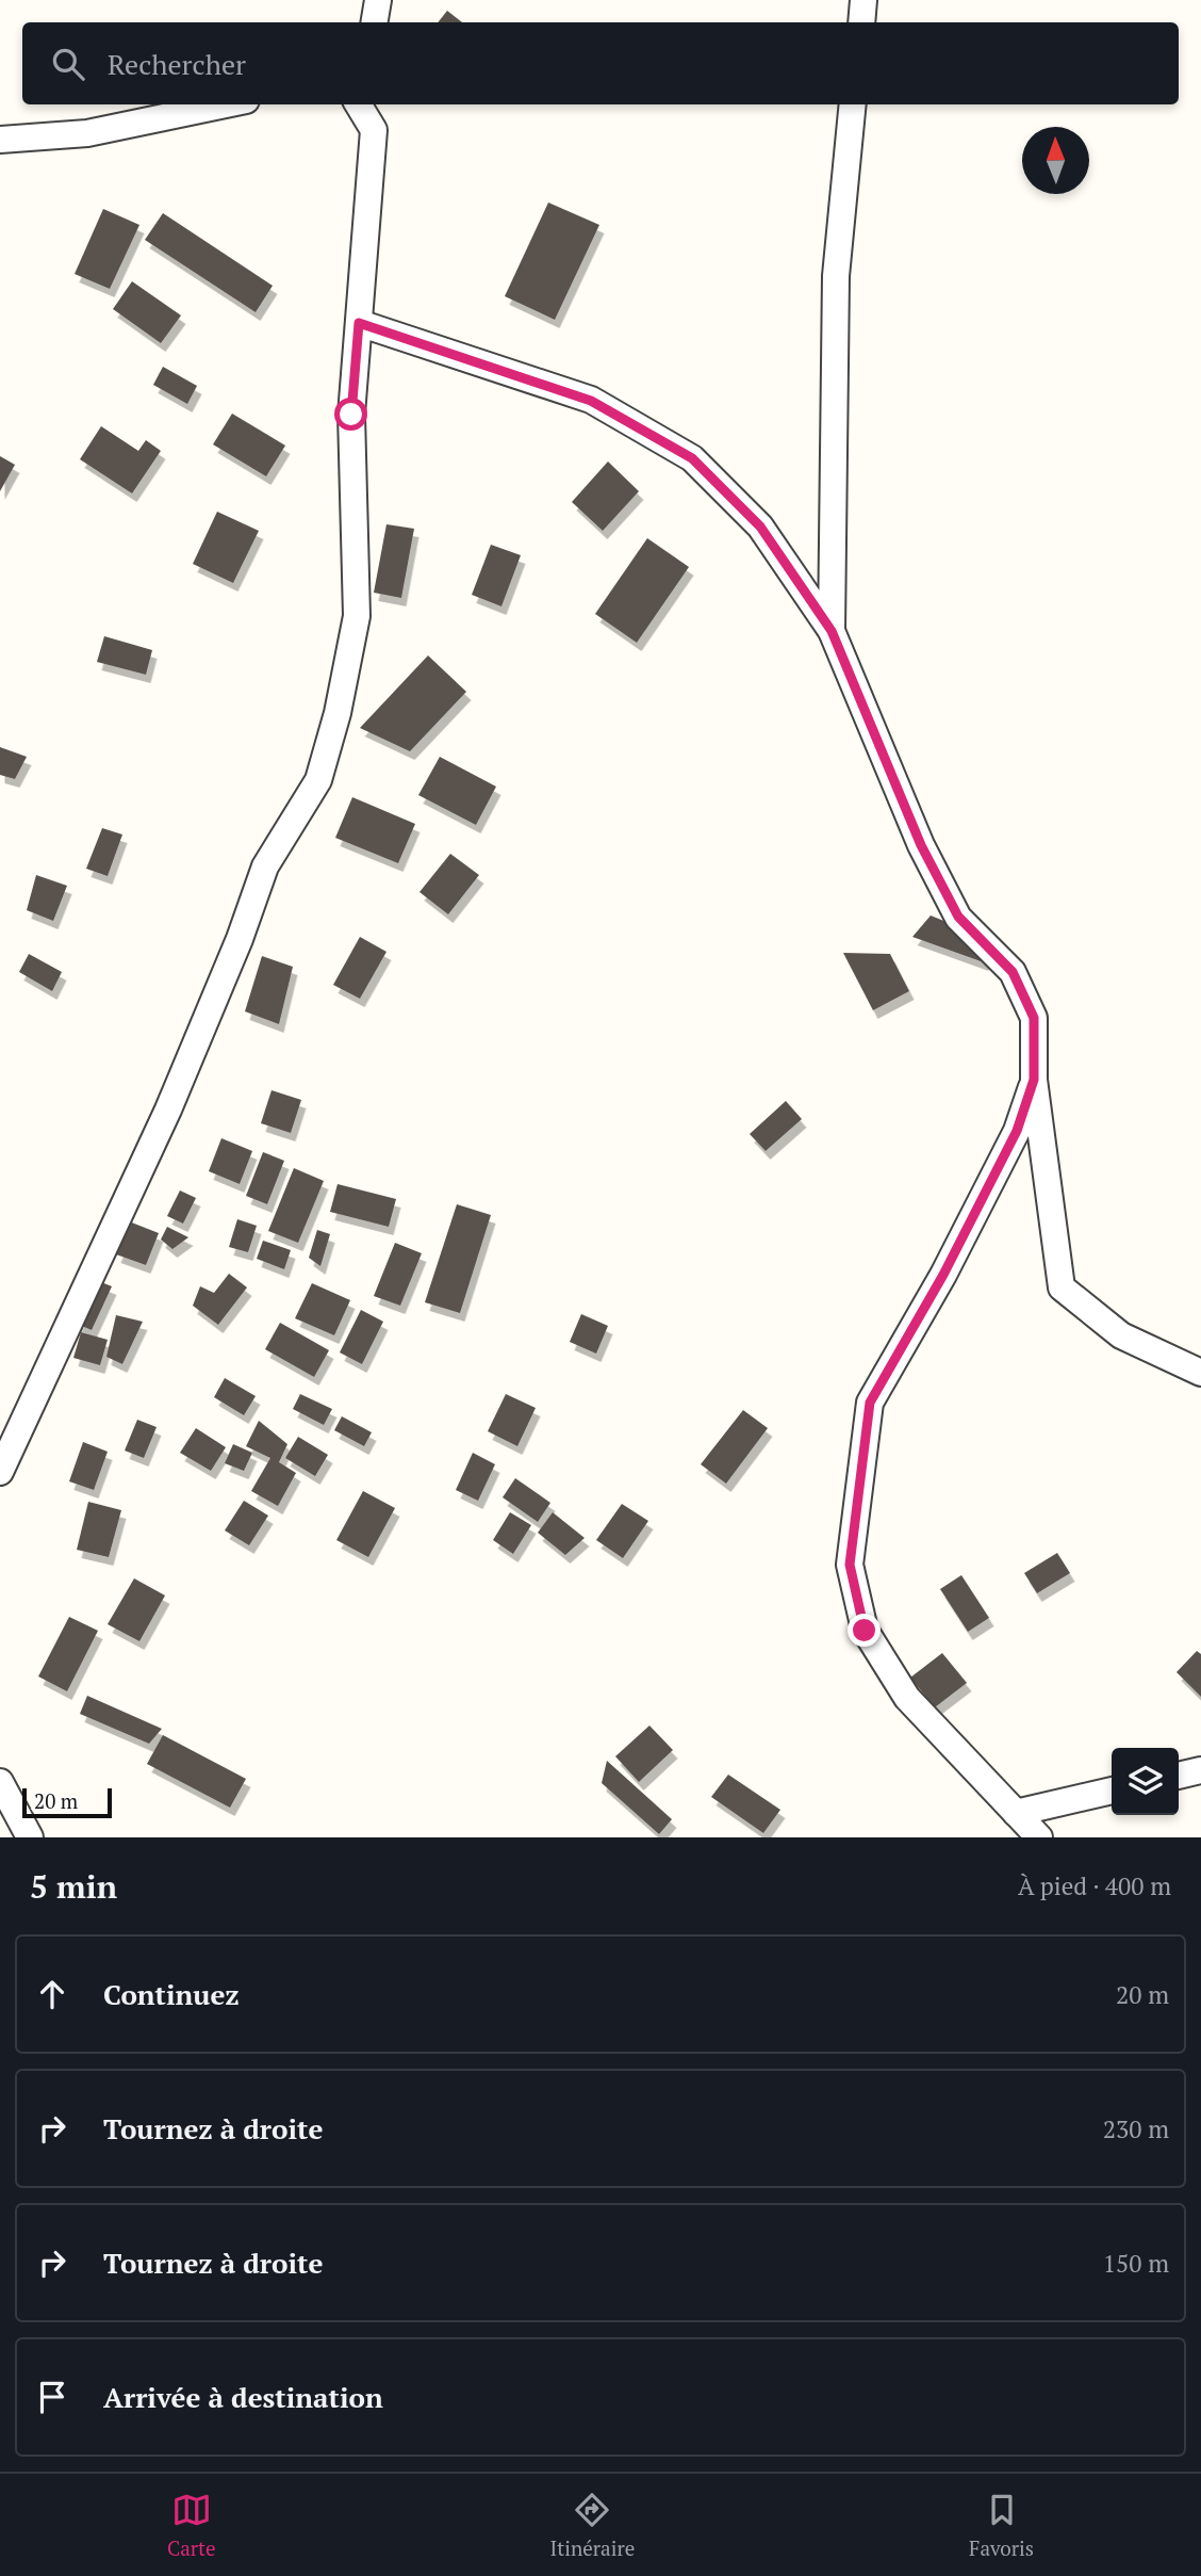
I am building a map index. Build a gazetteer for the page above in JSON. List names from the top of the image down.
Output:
{
  "scale_bar": "20 m",
  "north": "top",
  "page": {
    "search": "Rechercher",
    "scale": "20 m",
    "heading": ["5 min", "À pied · 400 m"],
    "list": [
      ["Continuez", "20 m"],
      ["Tournez à droite", "230 m"],
      ["Tournez à droite", "150 m"],
      "Arrivée à destination"
    ],
    "nav": ["Carte", "Itinéraire", "Favoris"]
  }
}
